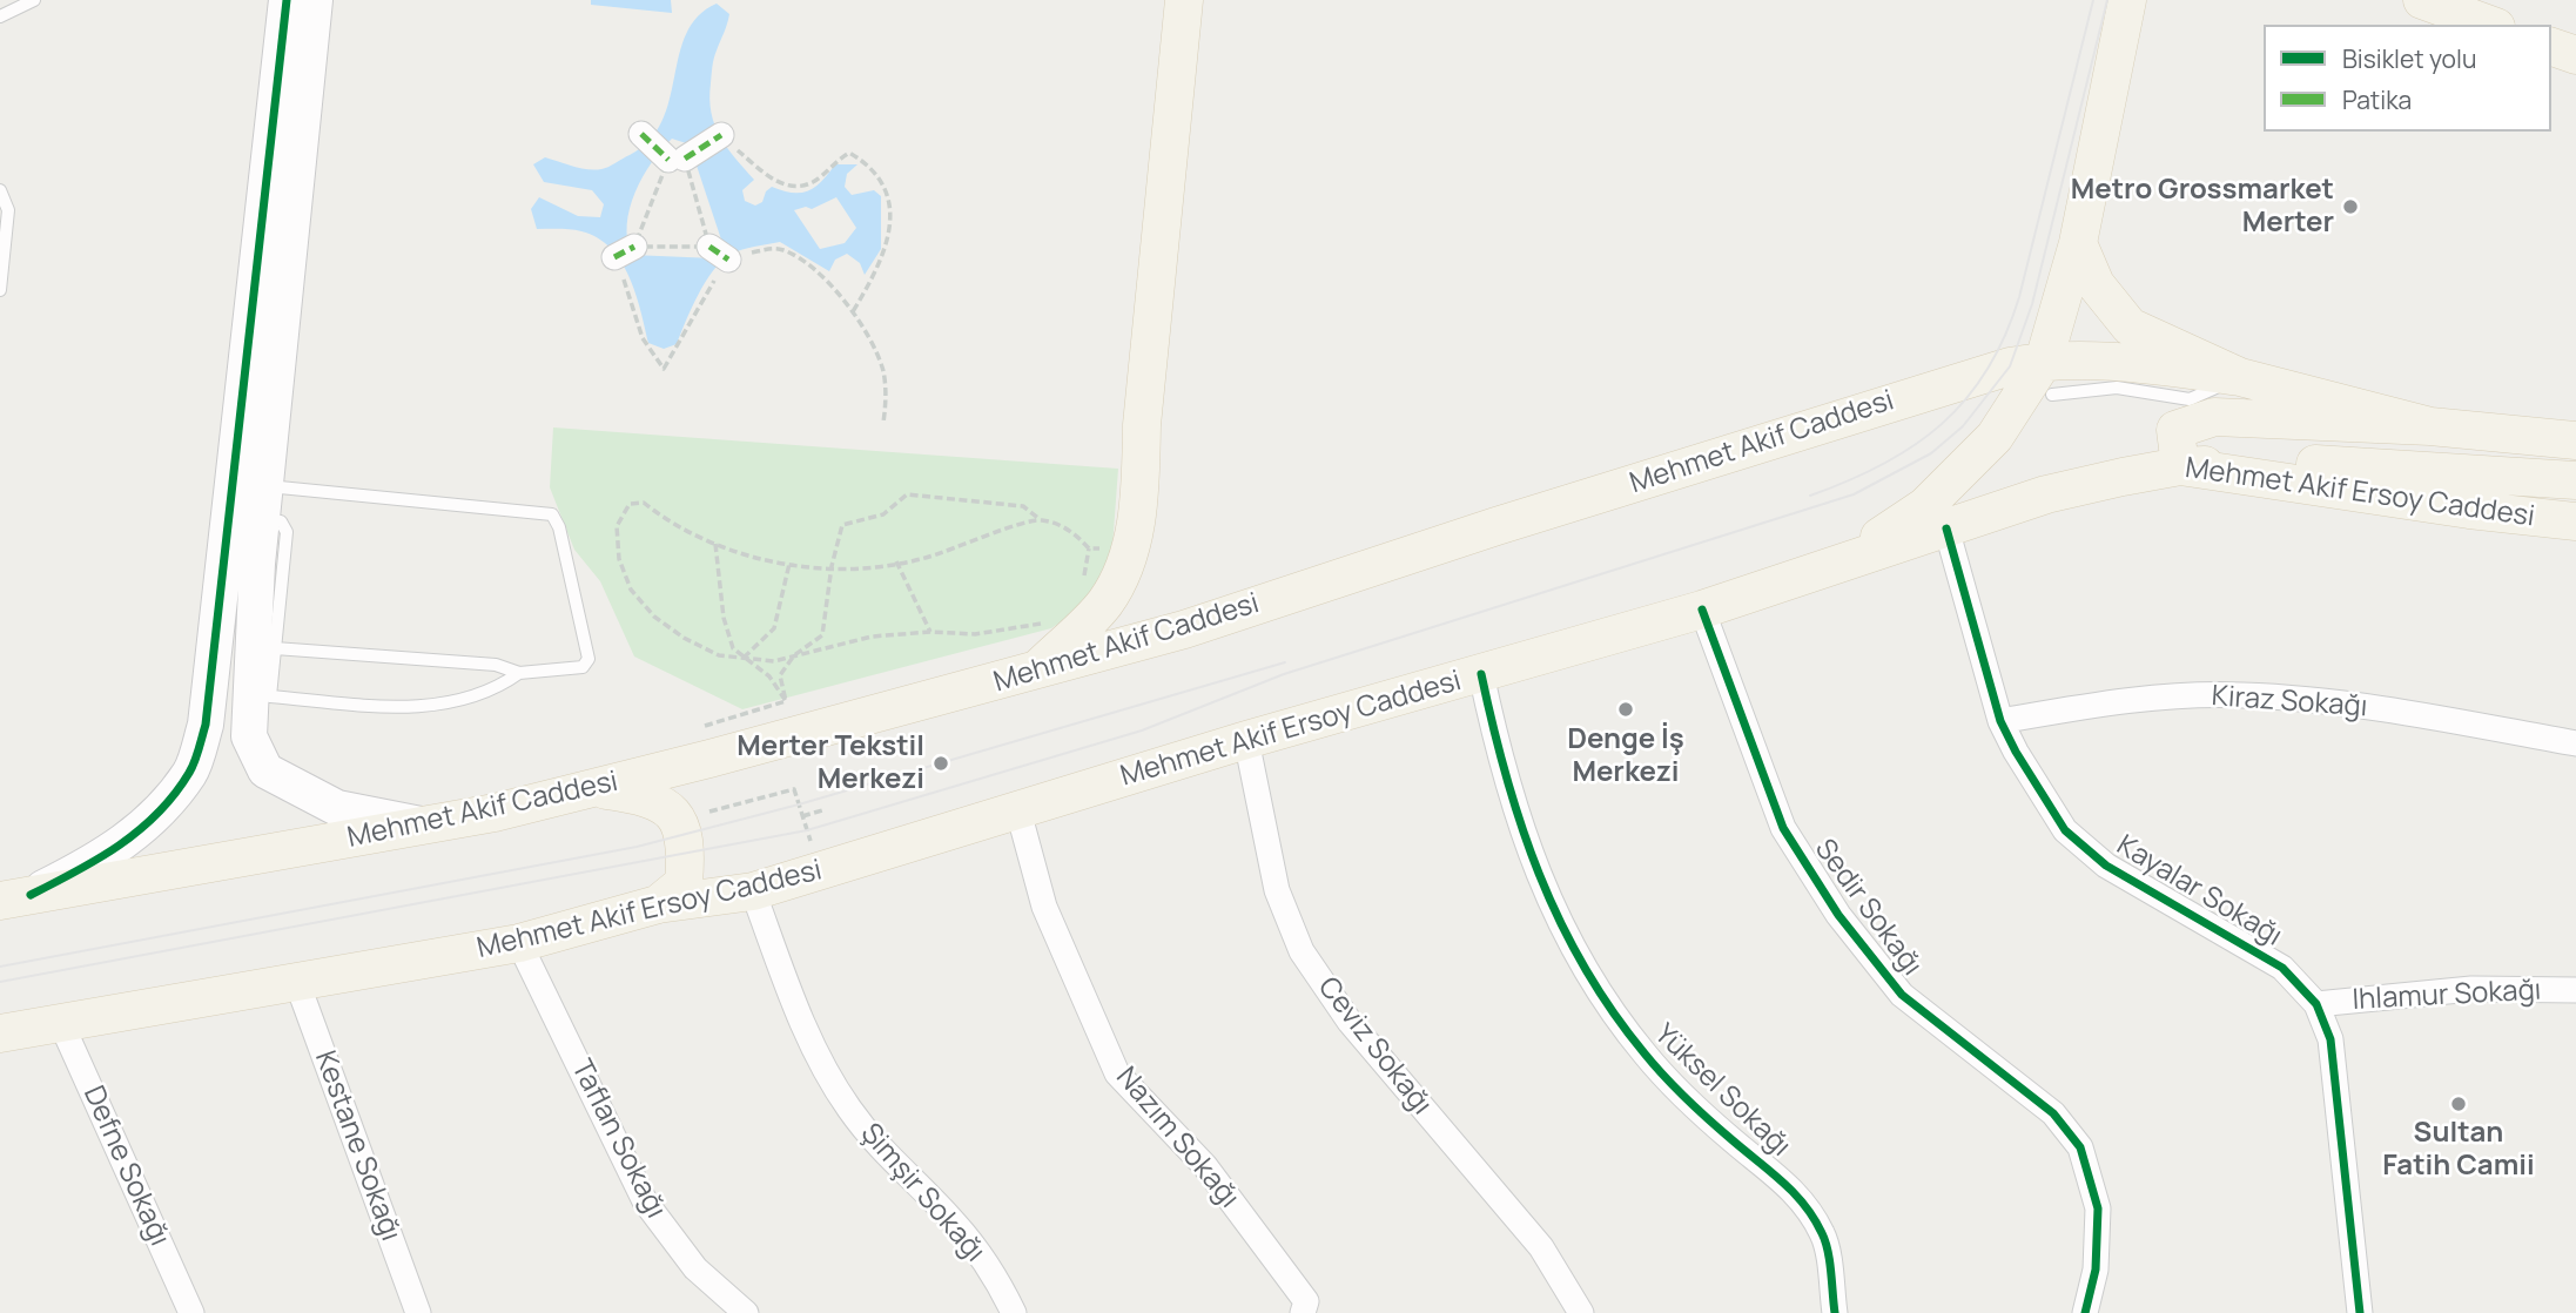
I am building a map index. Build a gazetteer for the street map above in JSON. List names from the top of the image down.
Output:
{
  "streets": {
    "main road": ["Mehmet Akif Caddesi", "Mehmet Akif Ersoy Caddesi"],
    "street": [
      "Kiraz Sokağı",
      "Kayalar Sokağı",
      "Sedir Sokağı",
      "Ihlamur Sokağı",
      "Ceviz Sokağı",
      "Yüksel Sokağı",
      "Nazım Sokağı",
      "Taflan Sokağı",
      "Kestane Sokağı",
      "Defne Sokağı",
      "Şimşir Sokağı"
    ]
  },
  "crossings": [
    ["Mehmet Akif Ersoy Caddesi", "Kayalar Sokağı"],
    ["Mehmet Akif Ersoy Caddesi", "Sedir Sokağı"],
    ["Mehmet Akif Ersoy Caddesi", "Ceviz Sokağı"],
    ["Mehmet Akif Ersoy Caddesi", "Yüksel Sokağı"],
    ["Mehmet Akif Ersoy Caddesi", "Nazım Sokağı"],
    ["Mehmet Akif Ersoy Caddesi", "Taflan Sokağı"],
    ["Mehmet Akif Ersoy Caddesi", "Kestane Sokağı"],
    ["Mehmet Akif Ersoy Caddesi", "Defne Sokağı"],
    ["Mehmet Akif Ersoy Caddesi", "Şimşir Sokağı"],
    ["Kiraz Sokağı", "Kayalar Sokağı"],
    ["Kayalar Sokağı", "Ihlamur Sokağı"]
  ],
  "places": [
    "Metro Grossmarket Merter",
    "Denge İş Merkezi",
    "Merter Tekstil Merkezi",
    "Sultan Fatih Camii"
  ],
  "legend": ["Bisiklet yolu", "Patika"]
}
